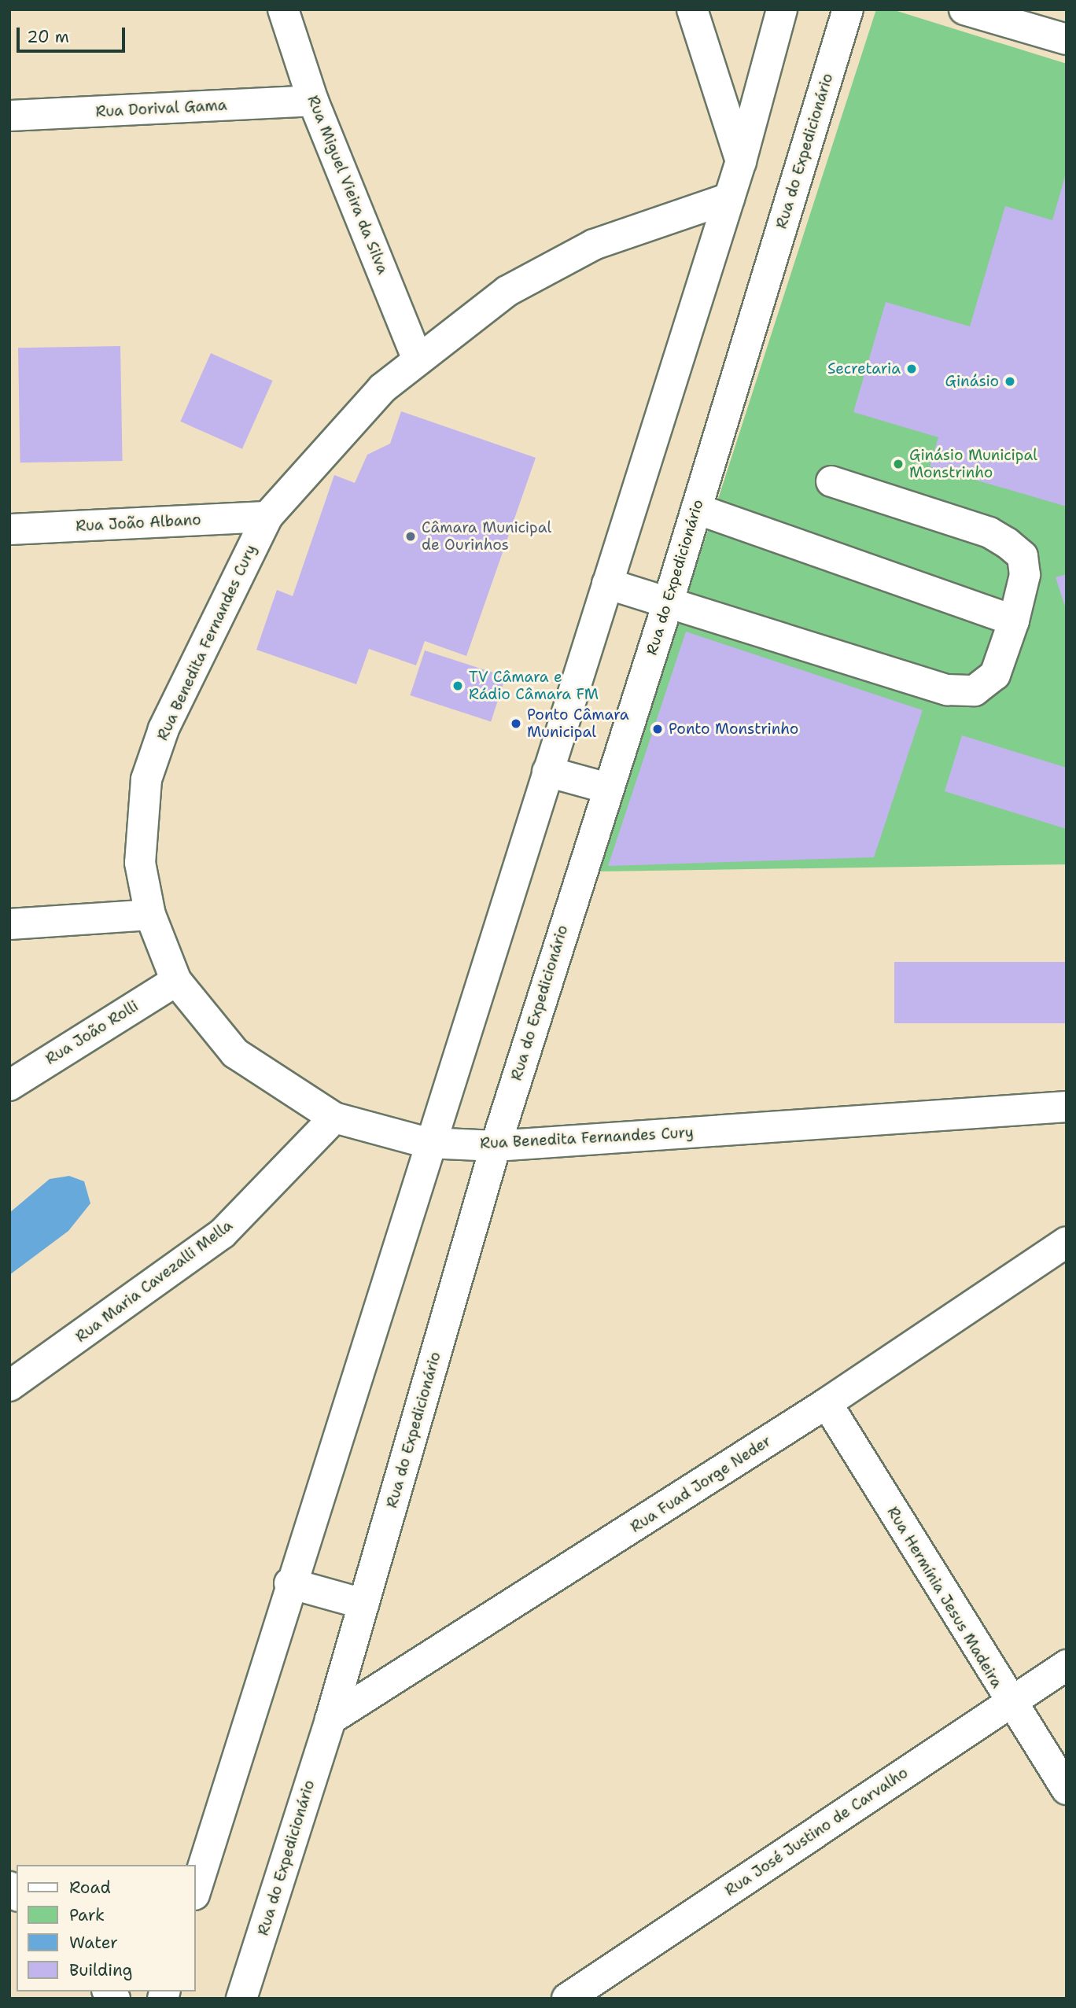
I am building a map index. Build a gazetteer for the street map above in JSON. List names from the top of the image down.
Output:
{
  "streets": {
    "street": [
      "Rua Dorival Gama",
      "Rua do Expedicionário",
      "Rua Miguel Vieira da Silva",
      "Rua João Albano",
      "Rua Benedita Fernandes Cury",
      "Rua João Rolli",
      "Rua Maria Cavezalli Mella",
      "Rua Fuad Jorge Neder",
      "Rua Hermínia Jesus Madeira",
      "Rua José Justino de Carvalho"
    ]
  },
  "crossings": [
    ["Rua Dorival Gama", "Rua Miguel Vieira da Silva"],
    ["Rua do Expedicionário", "Rua Benedita Fernandes Cury"],
    ["Rua do Expedicionário", "Rua Fuad Jorge Neder"],
    ["Rua Miguel Vieira da Silva", "Rua Benedita Fernandes Cury"],
    ["Rua João Albano", "Rua Benedita Fernandes Cury"],
    ["Rua Benedita Fernandes Cury", "Rua João Rolli"],
    ["Rua Benedita Fernandes Cury", "Rua Maria Cavezalli Mella"],
    ["Rua Fuad Jorge Neder", "Rua Hermínia Jesus Madeira"],
    ["Rua Hermínia Jesus Madeira", "Rua José Justino de Carvalho"]
  ],
  "places": [
    "Secretaria",
    "Ginásio",
    "Ginásio Municipal Monstrinho",
    "Câmara Municipal de Ourinhos",
    "TV Câmara e Rádio Câmara FM",
    "Ponto Câmara Municipal",
    "Ponto Monstrinho"
  ],
  "legend": [
    "Road",
    "Park",
    "Water",
    "Building"
  ],
  "scale_bar": "20 m"
}
